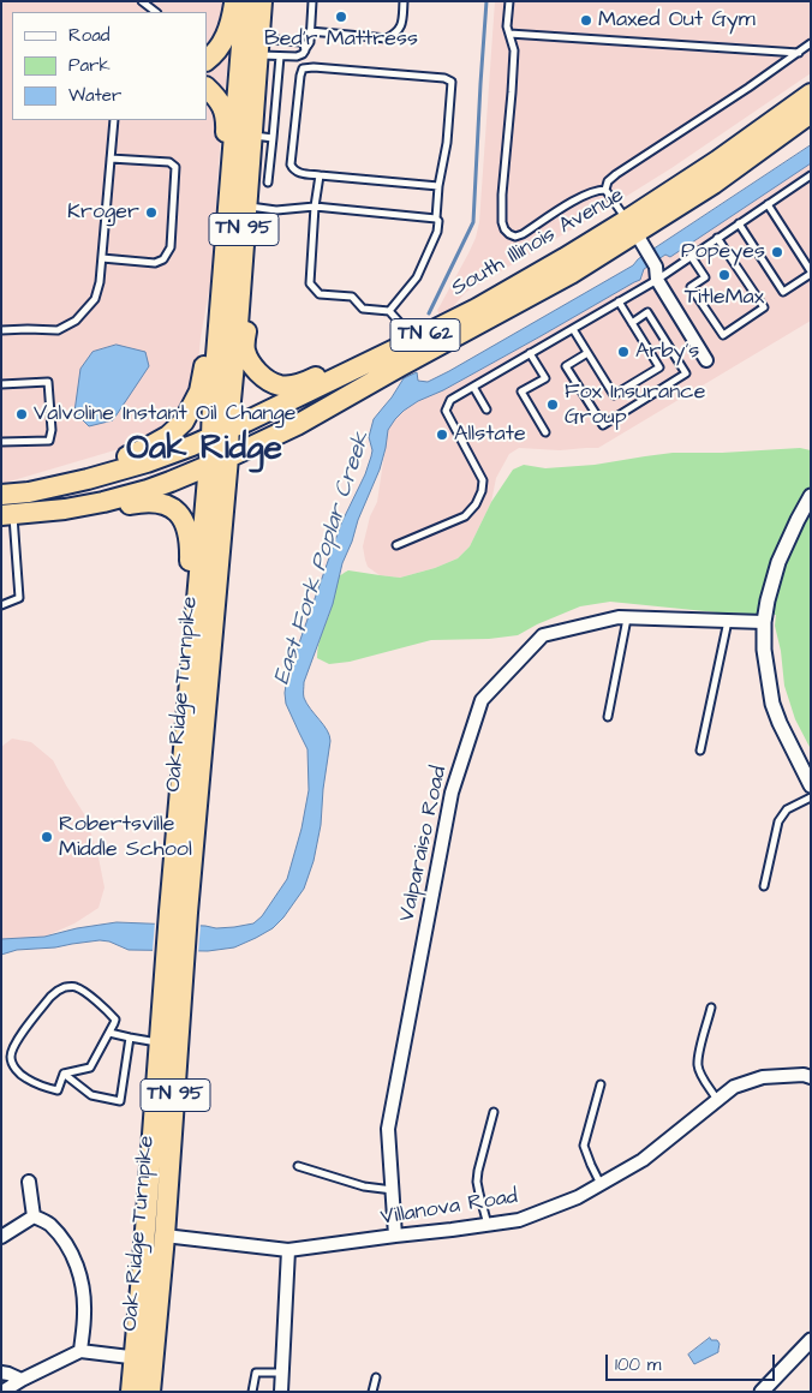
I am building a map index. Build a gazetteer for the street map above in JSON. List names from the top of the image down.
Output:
{
  "streets": {
    "highway": [
      "TN 95",
      "South Illinois Avenue",
      "TN 62",
      "Oak Ridge Turnpike"
    ],
    "street": ["Valparaiso Road", "Villanova Road"]
  },
  "crossings": [
    ["South Illinois Avenue", "TN 62"],
    ["South Illinois Avenue", "Oak Ridge Turnpike"],
    ["TN 62", "Oak Ridge Turnpike"],
    ["Oak Ridge Turnpike", "Villanova Road"],
    ["Valparaiso Road", "Villanova Road"]
  ],
  "districts": ["Oak Ridge"],
  "water": ["East Fork Poplar Creek"],
  "places": [
    "Bed'r Mattress",
    "Maxed Out Gym",
    "Kroger",
    "Popeyes",
    "TitleMax",
    "Arby's",
    "Fox Insurance Group",
    "Valvoline Instant Oil Change",
    "Allstate",
    "Robertsville Middle School"
  ],
  "legend": ["Road", "Park", "Water"],
  "scale_bar": "100 m"
}
